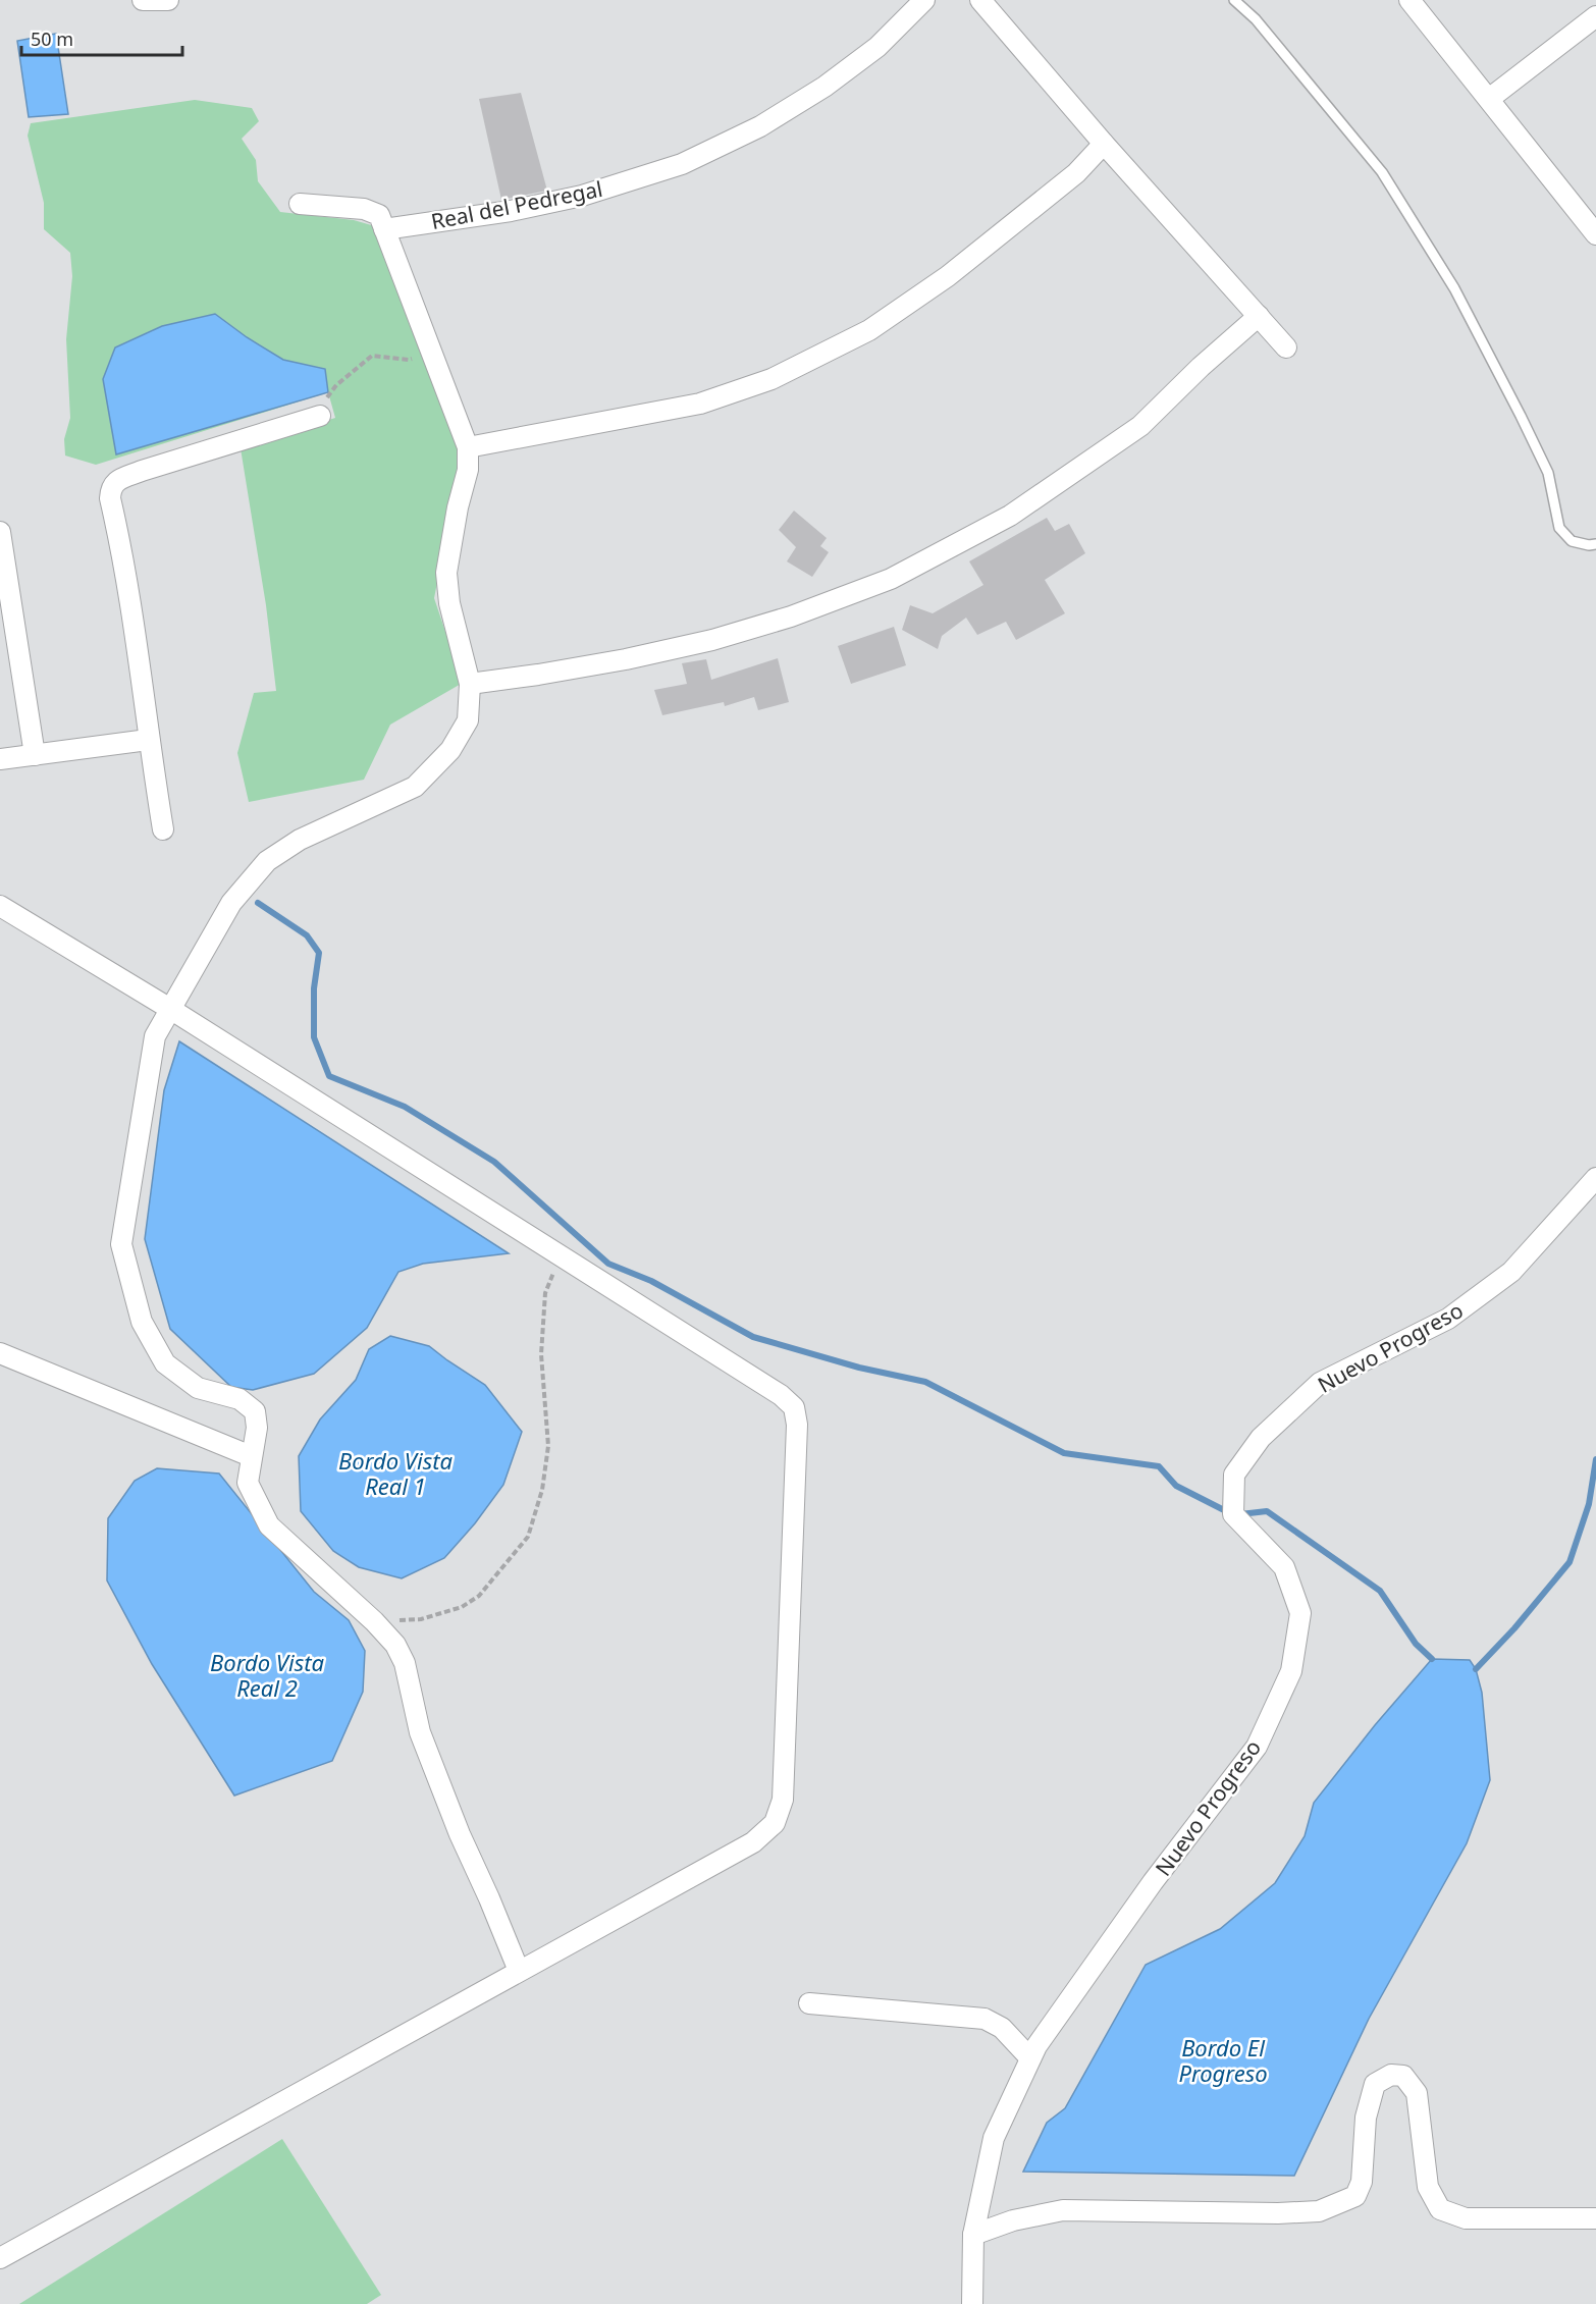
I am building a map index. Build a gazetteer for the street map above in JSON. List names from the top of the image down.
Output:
{
  "streets": {
    "street": ["Real del Pedregal", "Nuevo Progreso"]
  },
  "water": ["Bordo Vista Real 1", "Bordo Vista Real 2", "Bordo El Progreso"],
  "scale_bar": "50 m"
}
